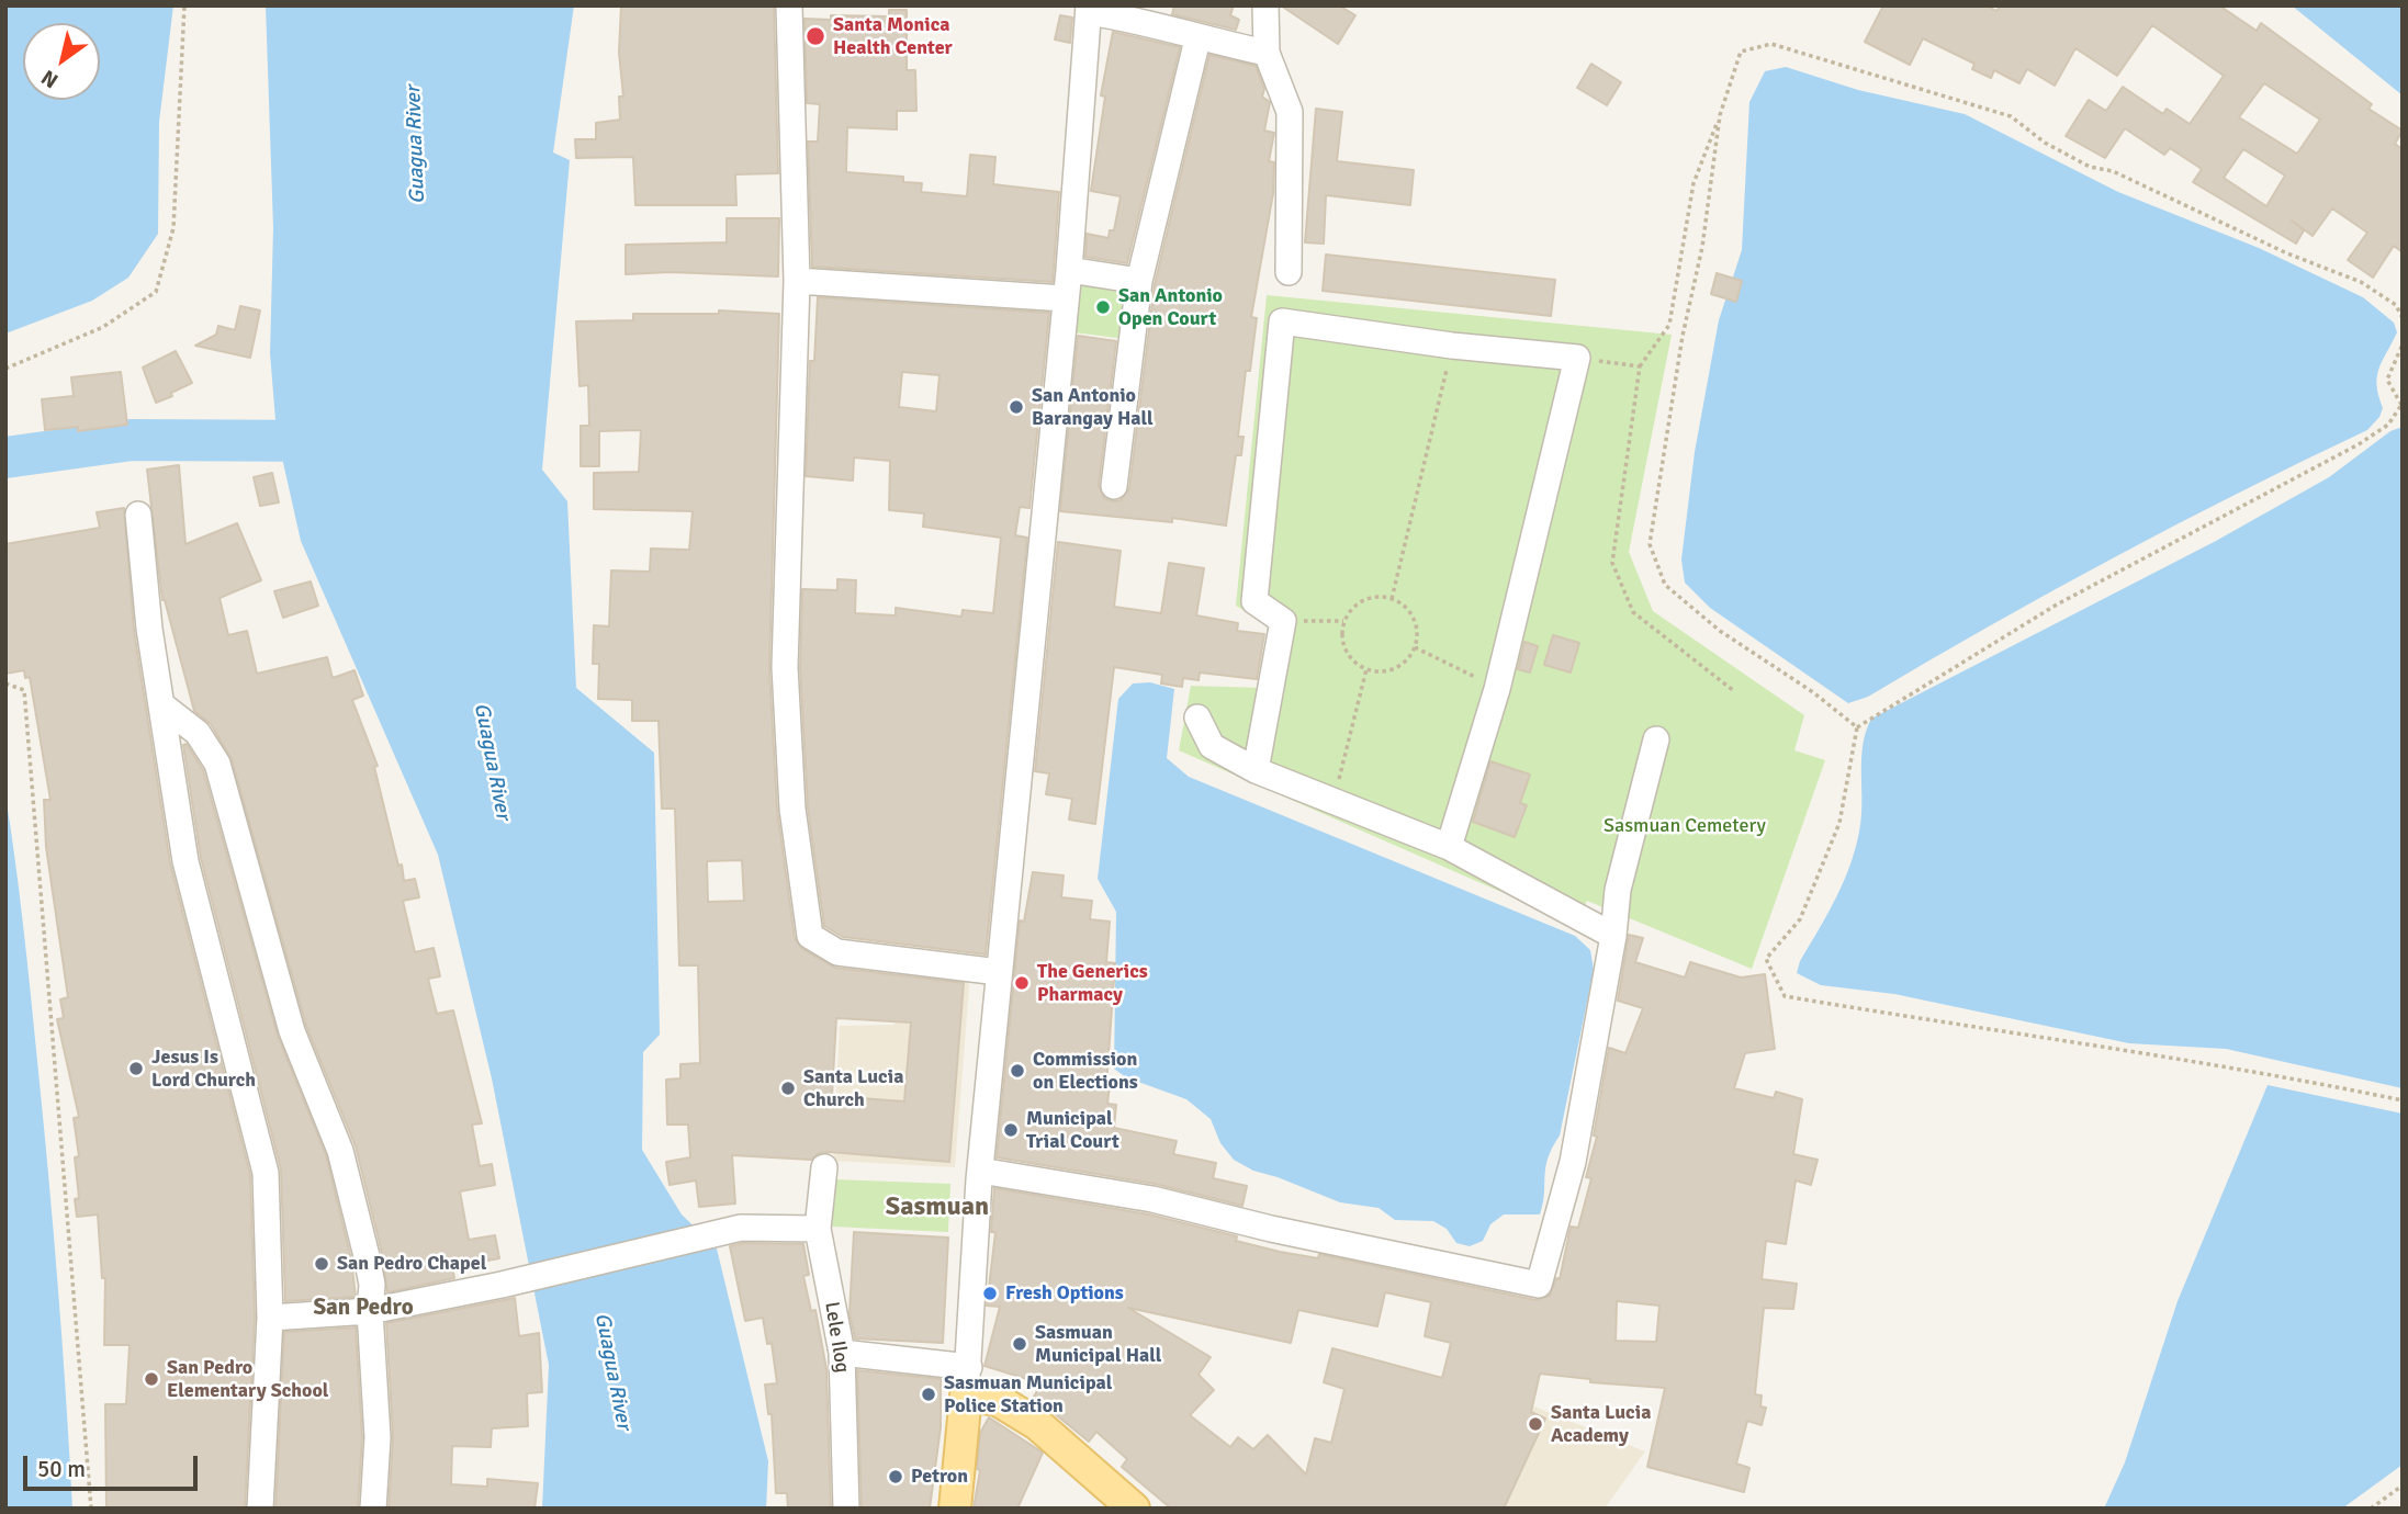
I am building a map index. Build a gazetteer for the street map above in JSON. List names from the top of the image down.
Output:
{
  "streets": {
    "street": ["Lele Ilog"]
  },
  "districts": ["Sasmuan", "San Pedro"],
  "water": ["Guagua River"],
  "parks": ["Sasmuan Cemetery"],
  "places": [
    "Santa Monica Health Center",
    "San Antonio Open Court",
    "San Antonio Barangay Hall",
    "The Generics Pharmacy",
    "Jesus Is Lord Church",
    "Commission on Elections",
    "Santa Lucia Church",
    "Municipal Trial Court",
    "San Pedro Chapel",
    "Fresh Options",
    "Sasmuan Municipal Hall",
    "San Pedro Elementary School",
    "Sasmuan Municipal Police Station",
    "Santa Lucia Academy",
    "Petron"
  ],
  "scale_bar": "50 m",
  "north": "bottom left"
}
